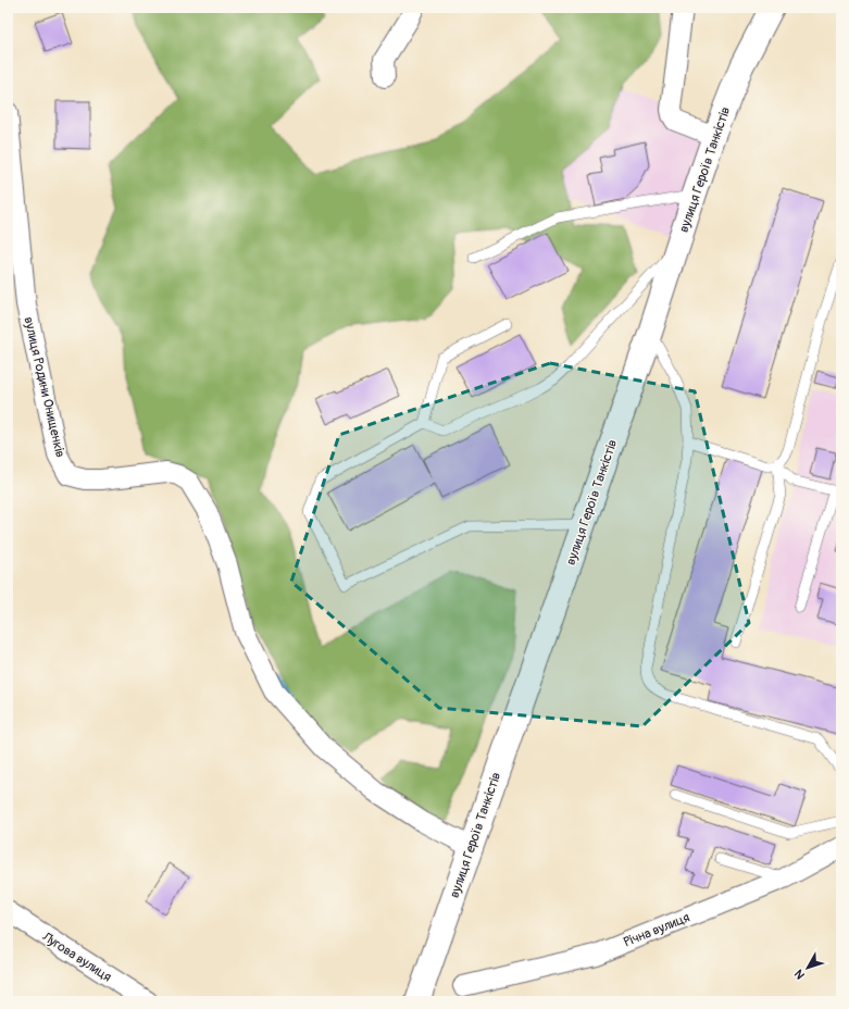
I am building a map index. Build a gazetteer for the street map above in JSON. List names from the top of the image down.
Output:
{
  "streets": {
    "main road": ["вулиця Героїв Танкістів"],
    "street": ["вулиця Родини Онищенків", "Річна вулиця", "Лугова вулиця"]
  },
  "crossings": [
    ["вулиця Героїв Танкістів", "вулиця Родини Онищенків"]
  ],
  "north": "bottom left"
}
